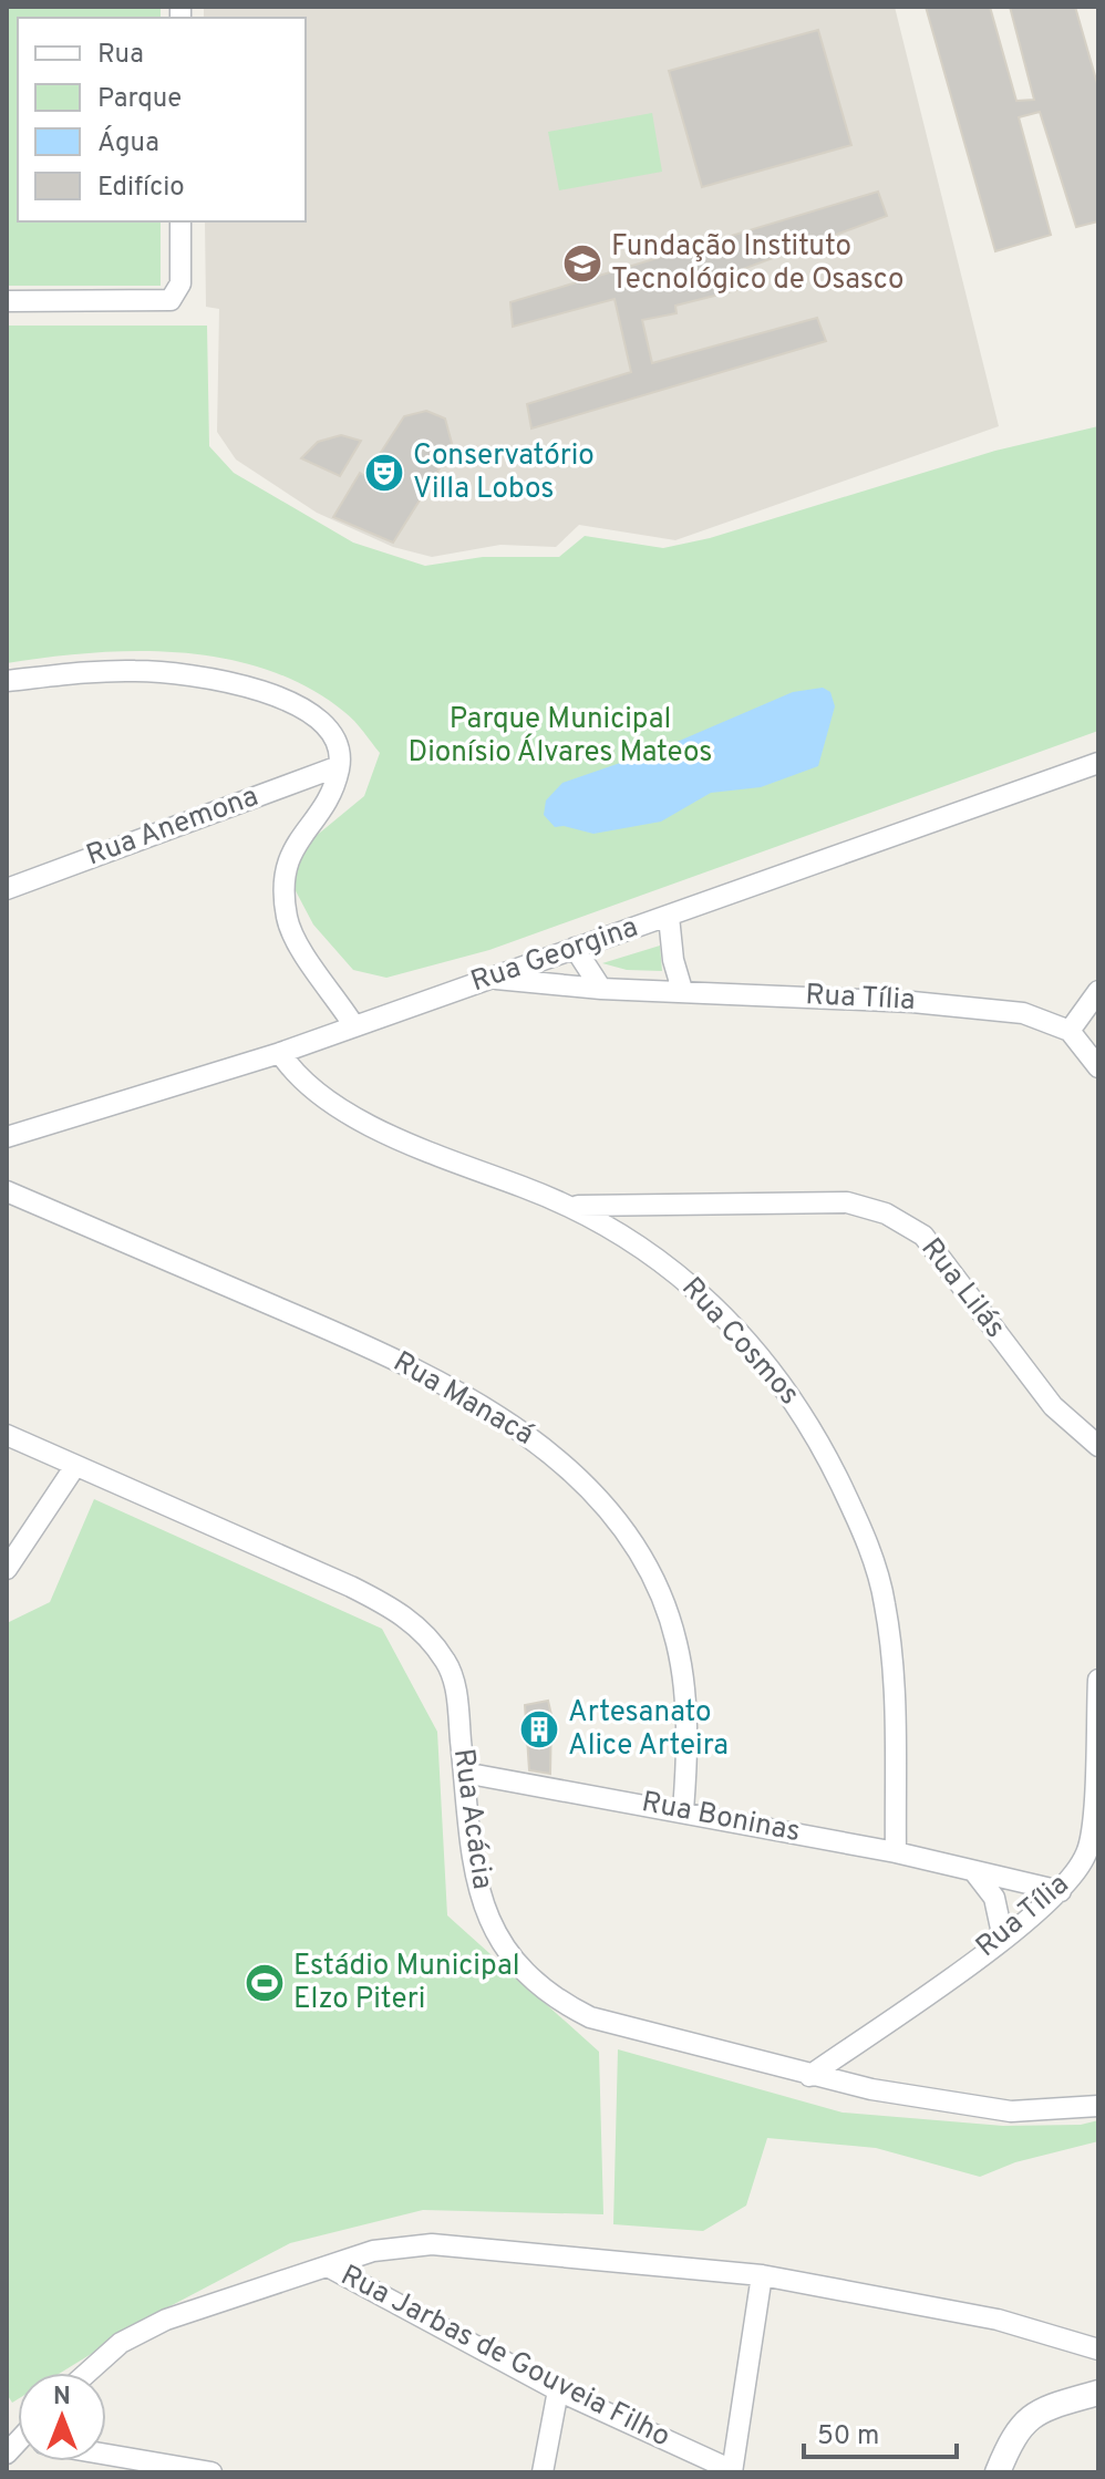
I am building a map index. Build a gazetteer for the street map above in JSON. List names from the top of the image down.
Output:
{
  "streets": {
    "street": [
      "Rua Anemona",
      "Rua Georgina",
      "Rua Tília",
      "Rua Lilás",
      "Rua Cosmos",
      "Rua Manacá",
      "Rua Boninas",
      "Rua Acácia",
      "Rua Jarbas de Gouveia Filho"
    ]
  },
  "crossings": [
    ["Rua Georgina", "Rua Tília"],
    ["Rua Georgina", "Rua Cosmos"],
    ["Rua Tília", "Rua Boninas"],
    ["Rua Tília", "Rua Acácia"],
    ["Rua Lilás", "Rua Cosmos"],
    ["Rua Cosmos", "Rua Boninas"],
    ["Rua Manacá", "Rua Boninas"],
    ["Rua Boninas", "Rua Acácia"]
  ],
  "parks": ["Parque Municipal Dionísio Álvares Mateos"],
  "places": {
    "school or university": ["Fundação Instituto Tecnológico de Osasco"],
    "theatre": ["Conservatório Villa Lobos"],
    "building": ["Artesanato Alice Arteira"],
    "sports": ["Estádio Municipal Elzo Piteri"]
  },
  "legend": [
    "Rua",
    "Parque",
    "Água",
    "Edifício"
  ],
  "scale_bar": "50 m",
  "north": "top"
}
